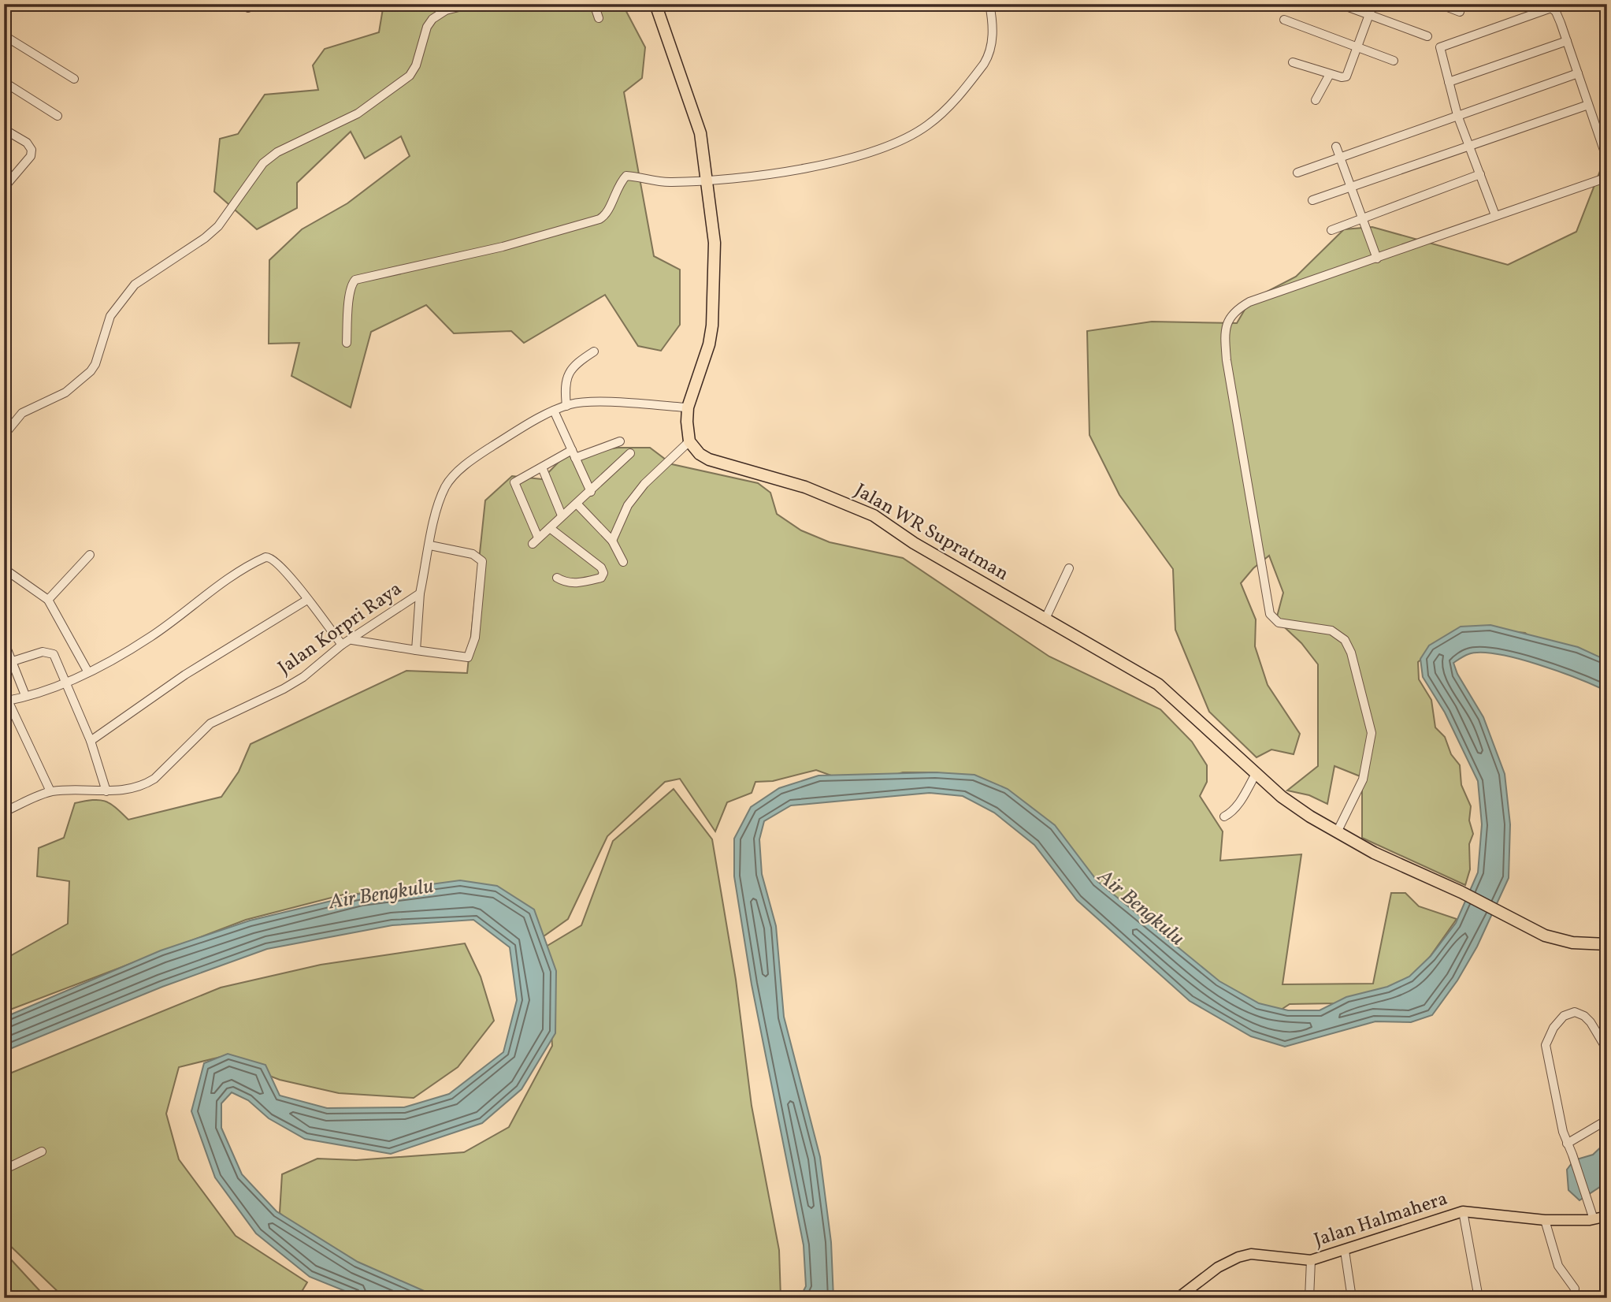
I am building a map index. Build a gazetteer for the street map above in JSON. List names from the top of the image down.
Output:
{
  "streets": {
    "highway": ["Jalan WR Supratman"],
    "main road": ["Jalan Halmahera"],
    "street": ["Jalan Korpri Raya"]
  },
  "water": ["Air Bengkulu"]
}
